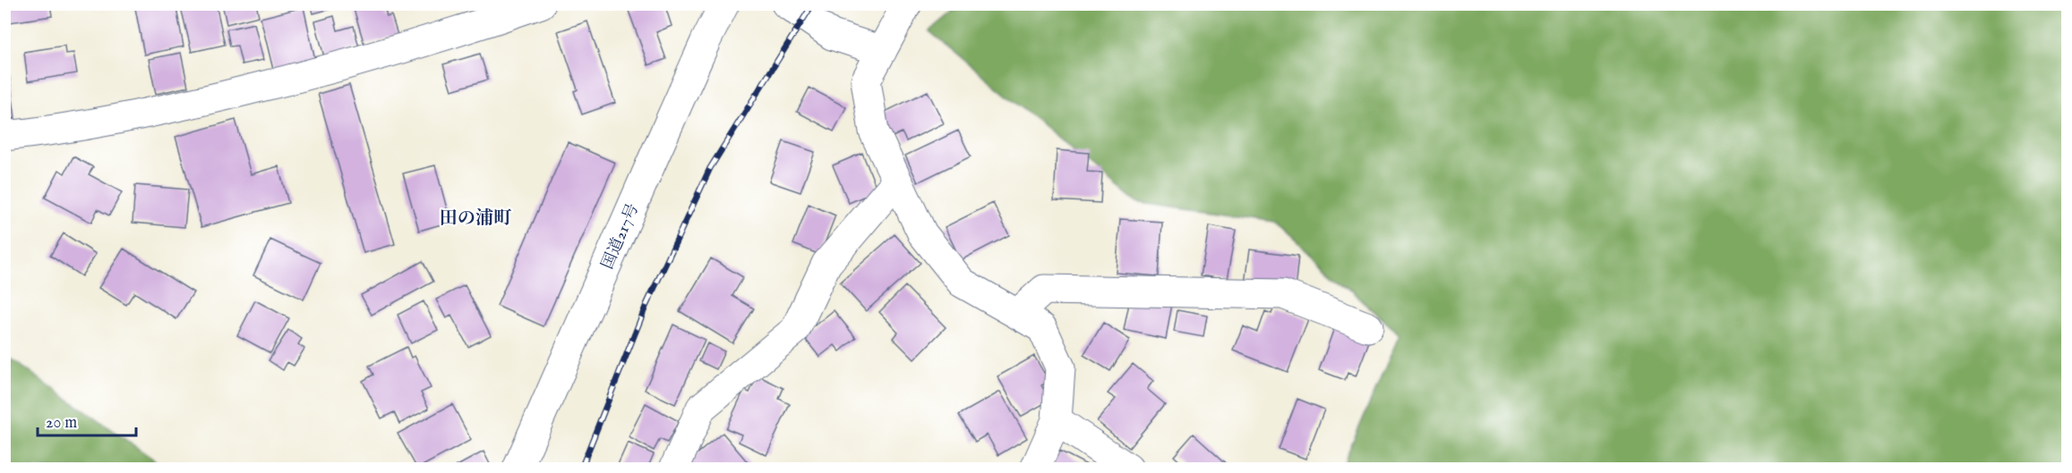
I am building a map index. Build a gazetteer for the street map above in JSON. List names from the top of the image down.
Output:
{
  "streets": {
    "main road": ["国道217号"]
  },
  "districts": ["田の浦町"],
  "scale_bar": "20 m"
}
